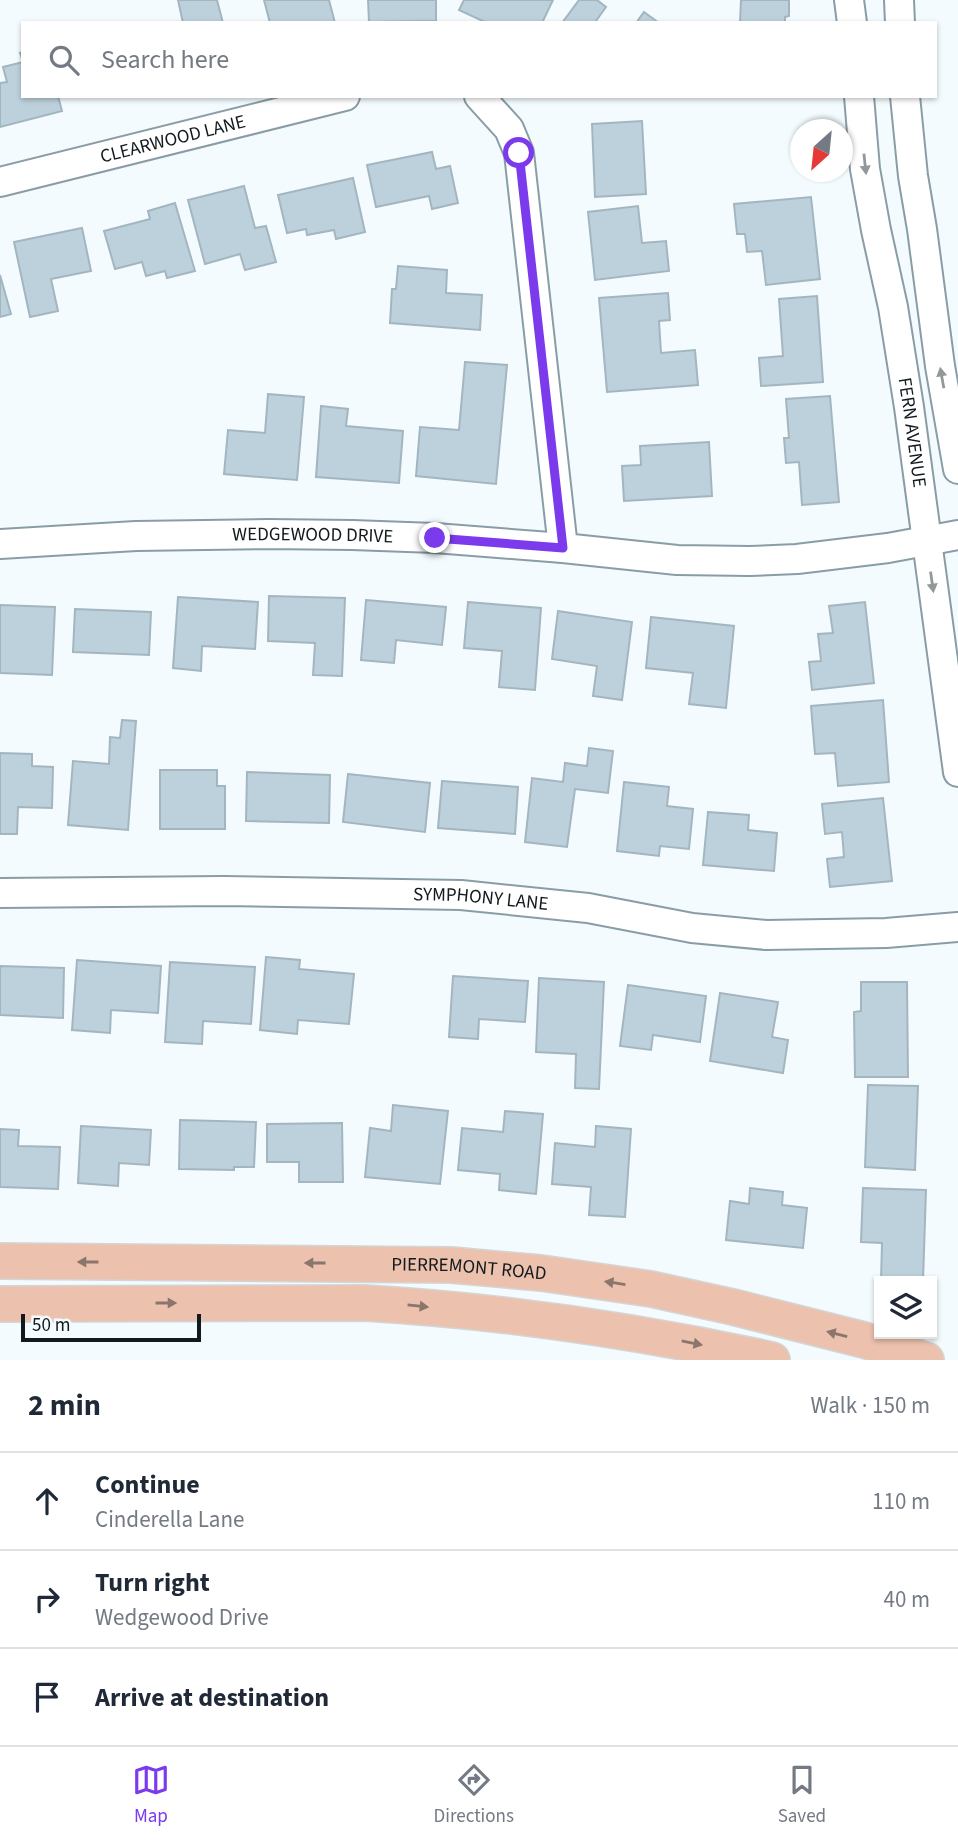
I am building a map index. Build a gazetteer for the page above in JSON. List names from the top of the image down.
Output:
{
  "streets": {
    "main road": ["PIERREMONT ROAD"],
    "street": [
      "CLEARWOOD LANE",
      "FERN AVENUE",
      "WEDGEWOOD DRIVE",
      "SYMPHONY LANE"
    ]
  },
  "crossings": [
    ["FERN AVENUE", "WEDGEWOOD DRIVE"]
  ],
  "scale_bar": "50 m",
  "north": "bottom left",
  "page": {
    "search": "Search here",
    "scale": "50 m",
    "heading": ["2 min", "Walk · 150 m"],
    "list": [
      ["Continue", "Cinderella Lane", "110 m"],
      ["Turn right", "Wedgewood Drive", "40 m"],
      "Arrive at destination"
    ],
    "nav": ["Map", "Directions", "Saved"]
  }
}
